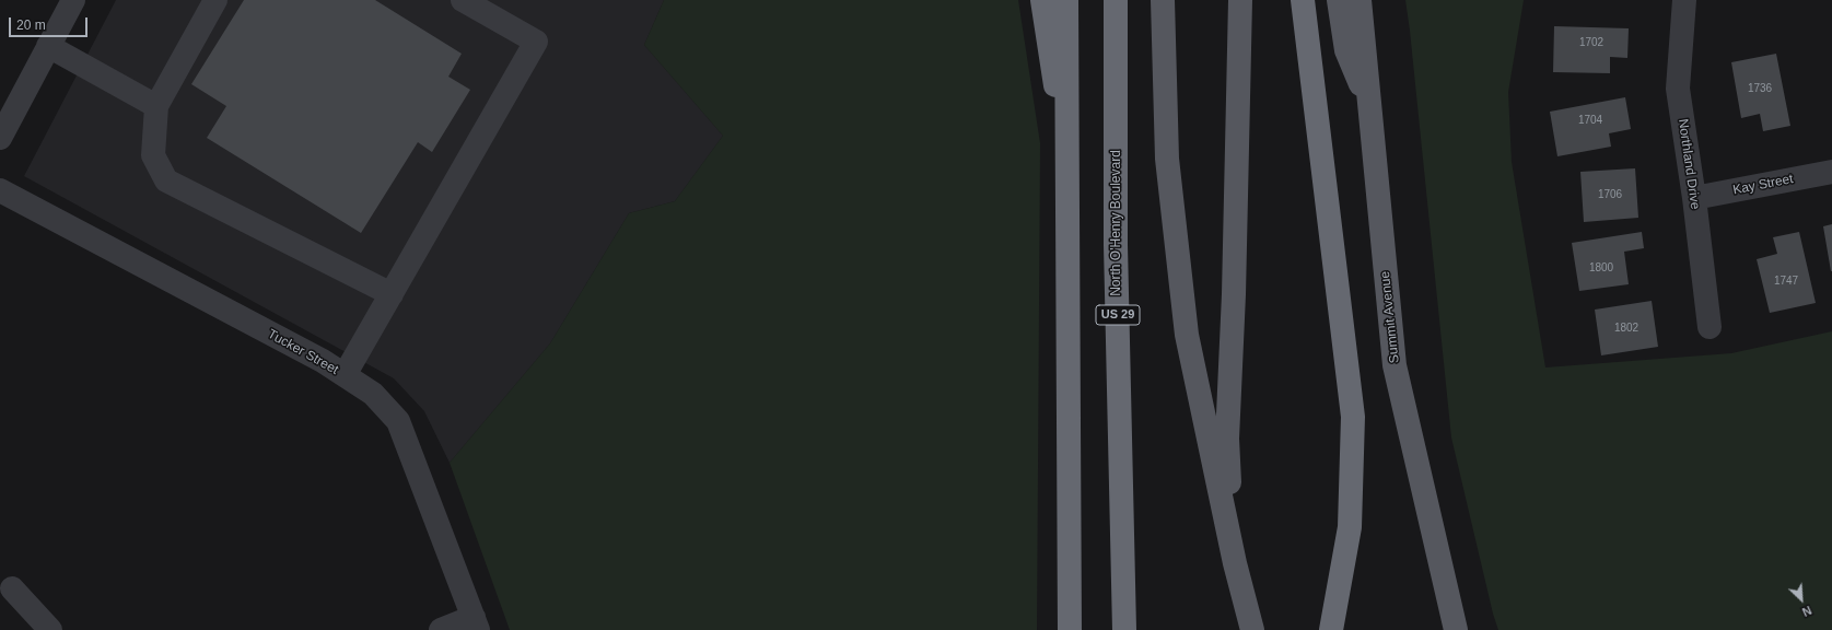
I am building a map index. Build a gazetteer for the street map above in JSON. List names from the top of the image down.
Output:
{
  "streets": {
    "highway": ["North O'Henry Boulevard", "US 29"],
    "main road": ["Summit Avenue"],
    "street": ["Northland Drive", "Kay Street", "Tucker Street"]
  },
  "crossings": [
    ["Northland Drive", "Kay Street"]
  ],
  "house_numbers": [
    "1702",
    "1736",
    "1704",
    "1706",
    "1800",
    "1747",
    "1802"
  ],
  "scale_bar": "20 m",
  "north": "bottom right"
}
